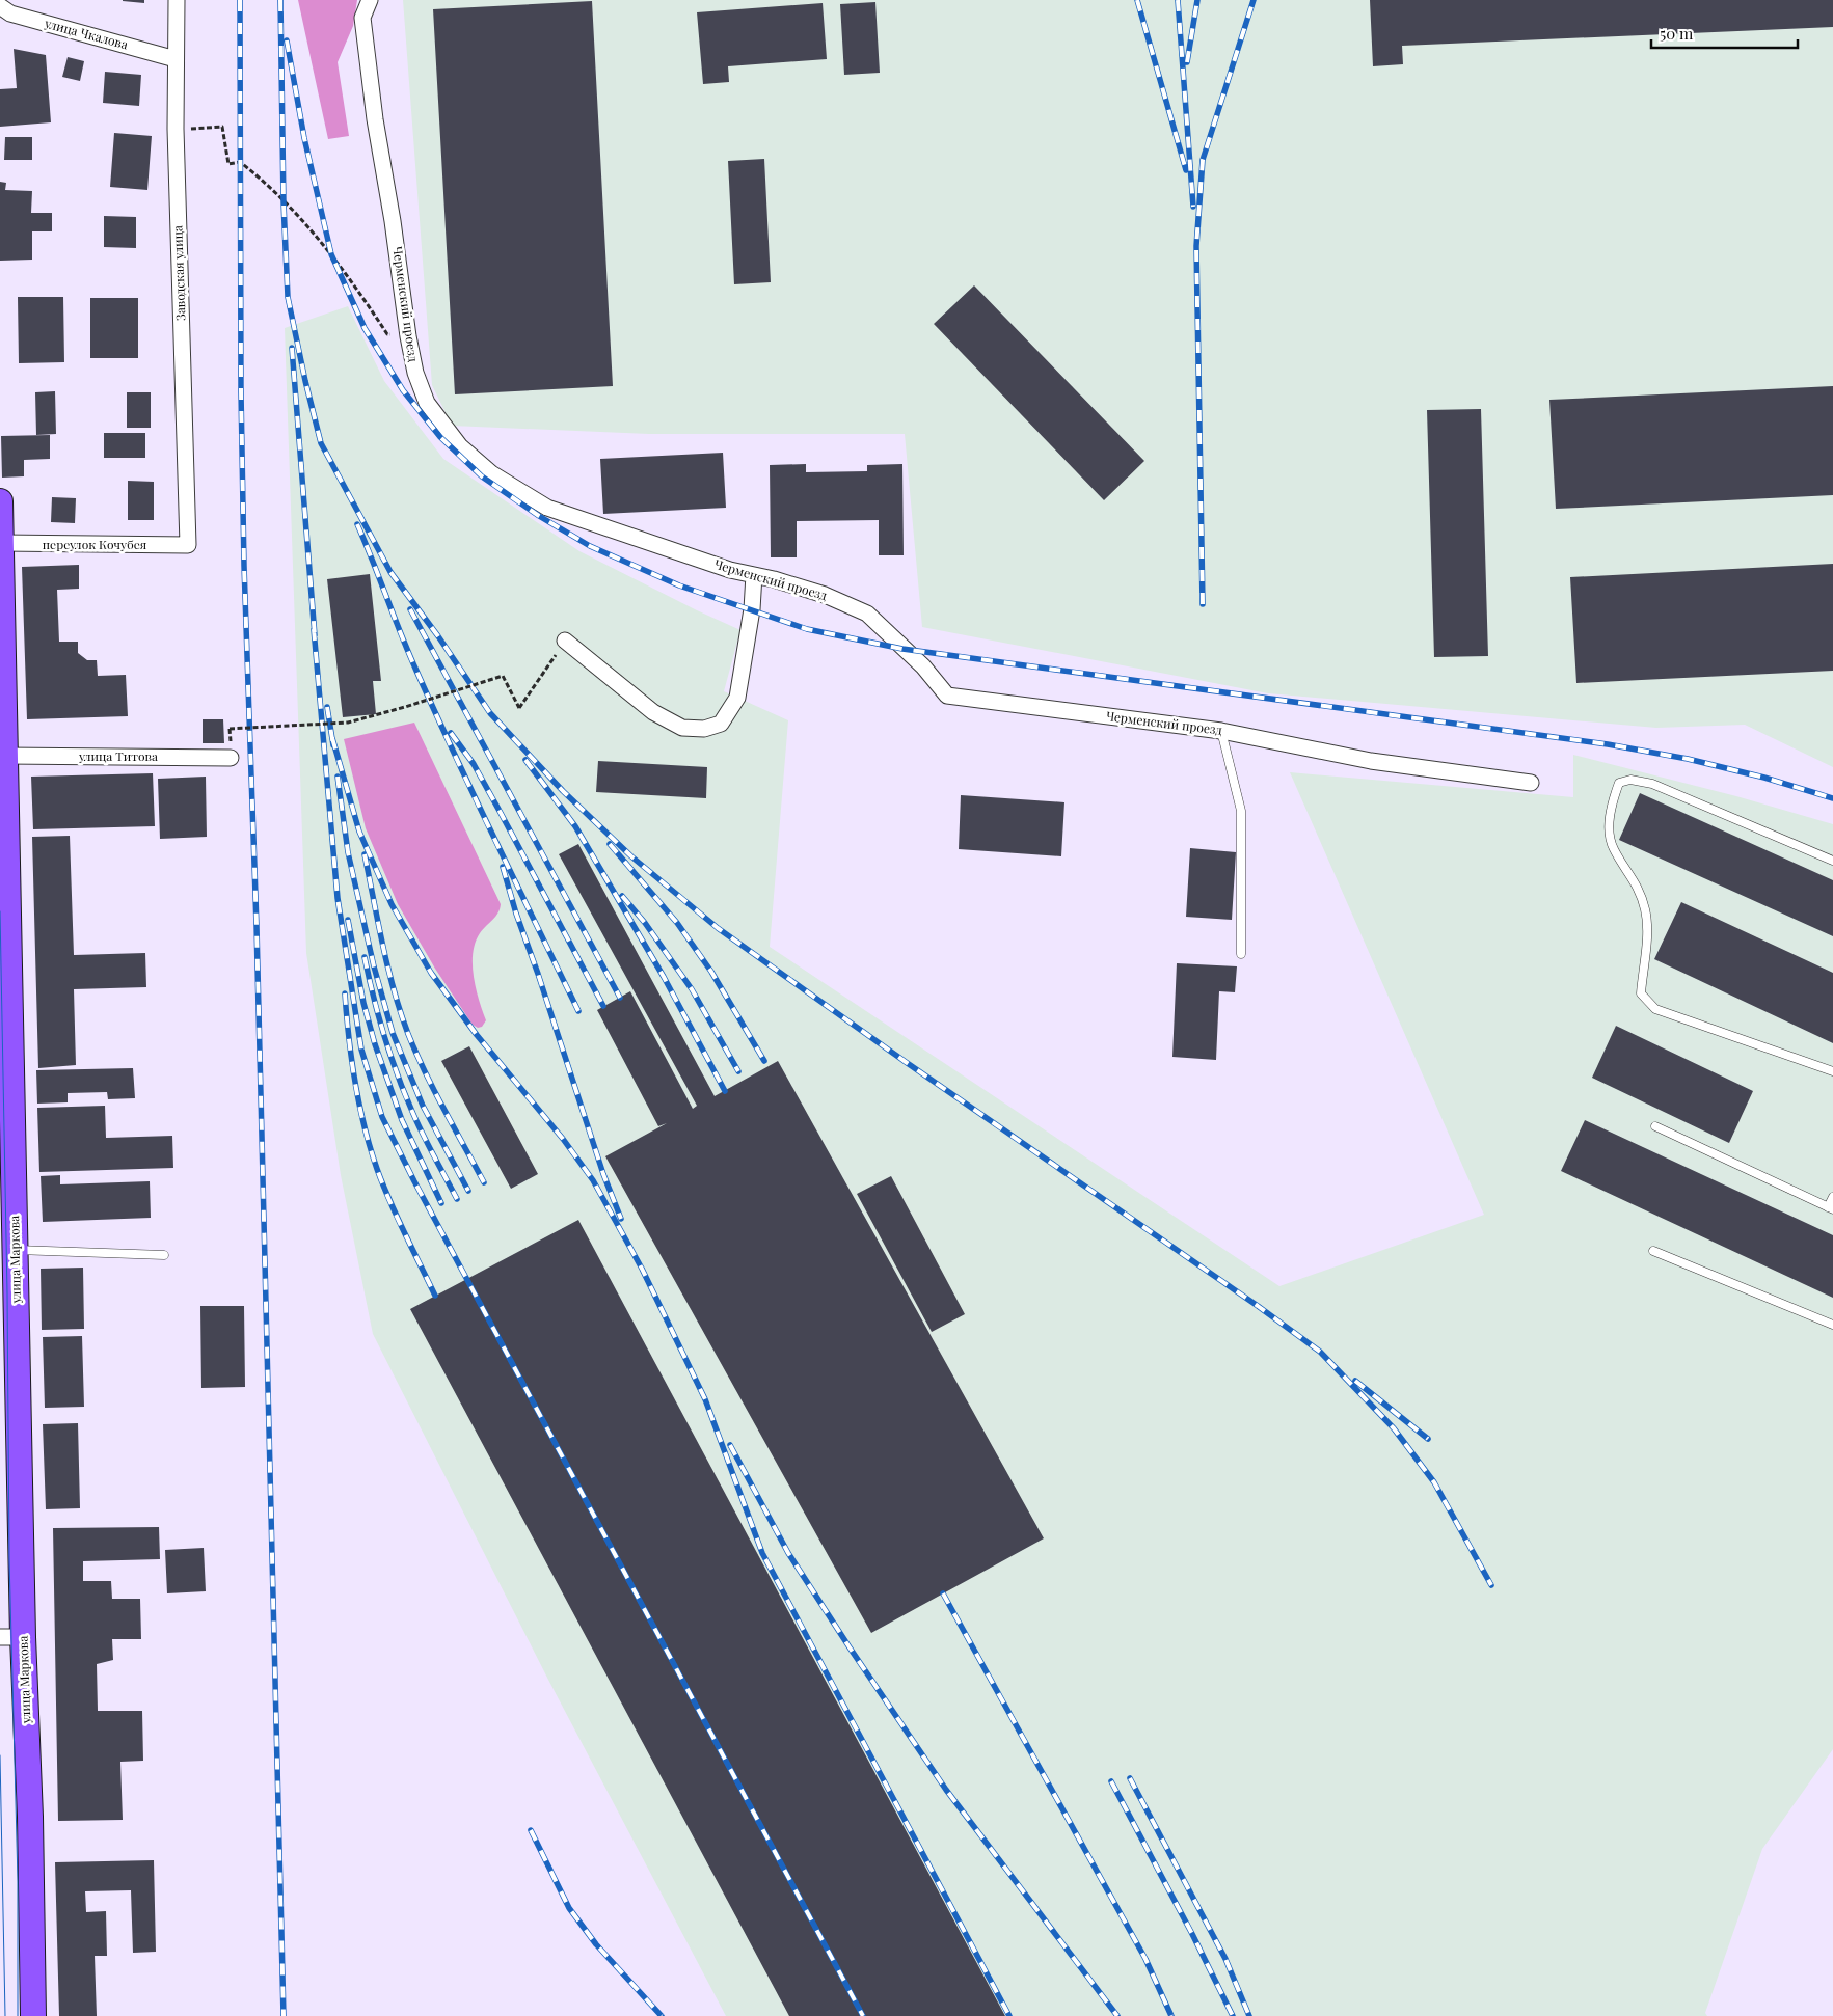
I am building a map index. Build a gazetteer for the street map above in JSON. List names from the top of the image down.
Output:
{
  "streets": {
    "main road": ["улица Маркова"],
    "street": [
      "улица Чкалова",
      "Заводская улица",
      "Черменский проезд",
      "переулок Кочубея",
      "улица Титова"
    ]
  },
  "crossings": [
    ["улица Чкалова", "Заводская улица"],
    ["Заводская улица", "переулок Кочубея"],
    ["переулок Кочубея", "улица Маркова"],
    ["улица Титова", "улица Маркова"]
  ],
  "scale_bar": "50 m"
}
